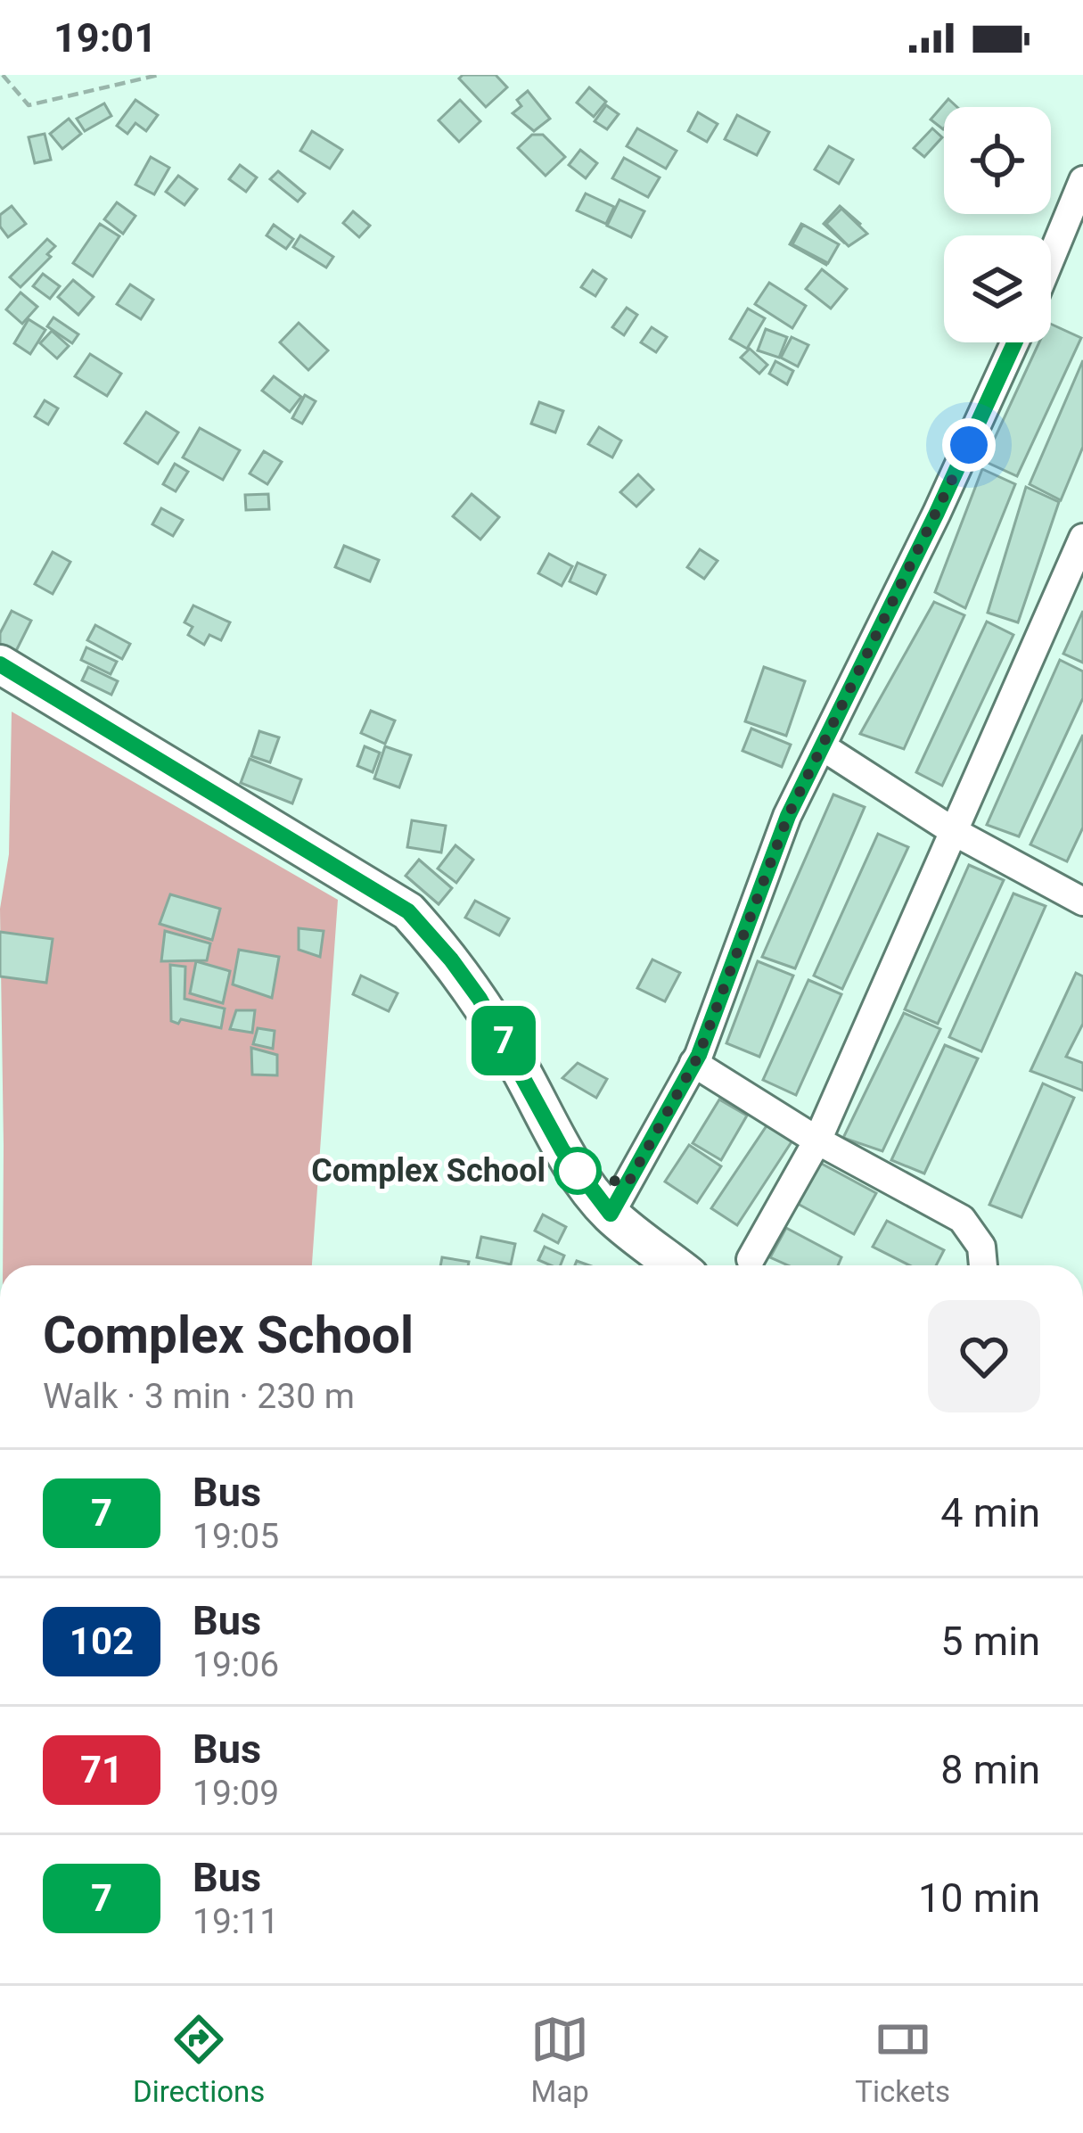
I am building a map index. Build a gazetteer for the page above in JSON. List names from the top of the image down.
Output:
{
  "places": ["Complex School"],
  "lines": ["bus line 7"],
  "page": {
    "status": "19:01",
    "on_map": "7",
    "heading": ["Complex School", "Walk · 3 min · 230 m"],
    "list": [
      {
        "mark": "7",
        "name": "Bus",
        "note": "19:05",
        "value": "4 min"
      },
      {
        "mark": "102",
        "name": "Bus",
        "note": "19:06",
        "value": "5 min"
      },
      {
        "mark": "71",
        "name": "Bus",
        "note": "19:09",
        "value": "8 min"
      },
      {
        "mark": "7",
        "name": "Bus",
        "note": "19:11",
        "value": "10 min"
      }
    ],
    "tabs": ["Directions", "Map", "Tickets"]
  }
}
